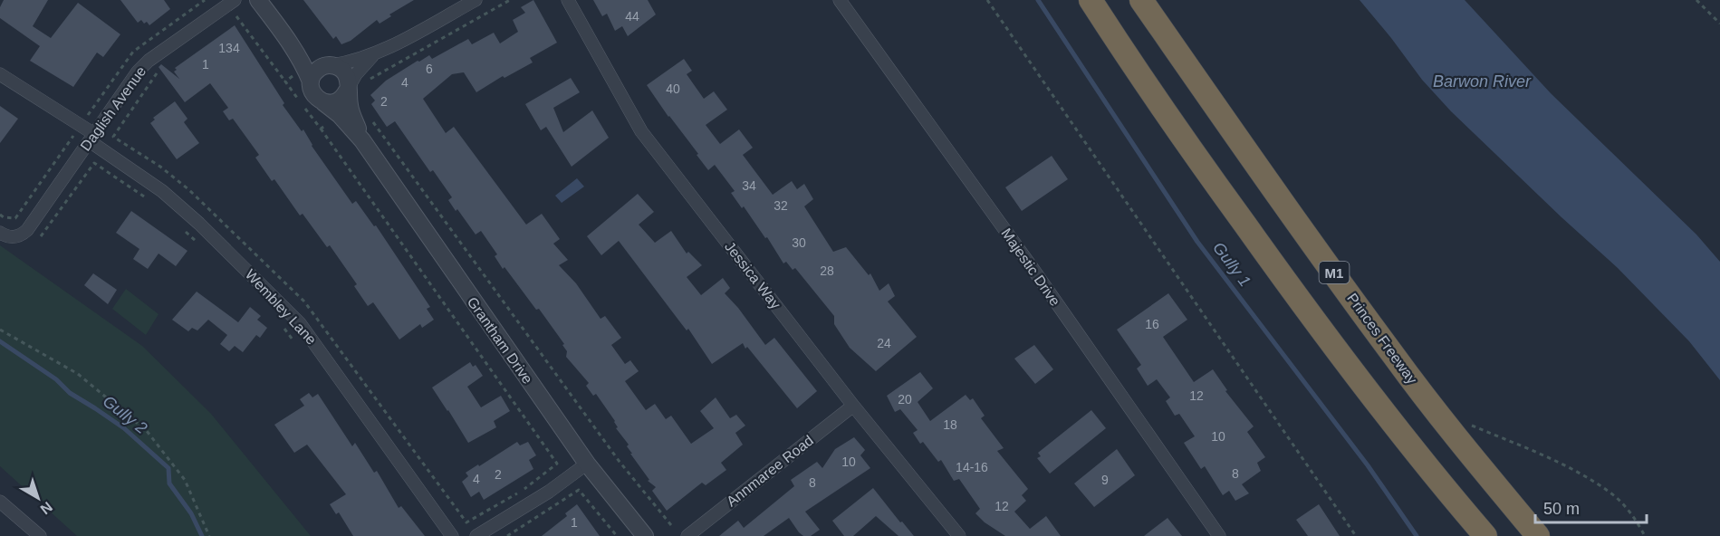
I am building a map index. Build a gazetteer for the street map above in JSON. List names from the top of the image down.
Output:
{
  "streets": {
    "highway": ["M1", "Princes Freeway"],
    "street": [
      "Daglish Avenue",
      "Majestic Drive",
      "Jessica Way",
      "Wembley Lane",
      "Grantham Drive",
      "Annmaree Road"
    ]
  },
  "crossings": [
    ["Daglish Avenue", "Wembley Lane"],
    ["Jessica Way", "Annmaree Road"]
  ],
  "water": ["Barwon River", "Gully 1", "Gully 2"],
  "house_numbers": [
    "44",
    "134",
    "1",
    "6",
    "4",
    "40",
    "2",
    "34",
    "32",
    "30",
    "28",
    "16",
    "24",
    "12",
    "20",
    "18",
    "10",
    "10",
    "14-16",
    "8",
    "2",
    "4",
    "9",
    "8",
    "12",
    "1"
  ],
  "scale_bar": "50 m",
  "north": "bottom right"
}
